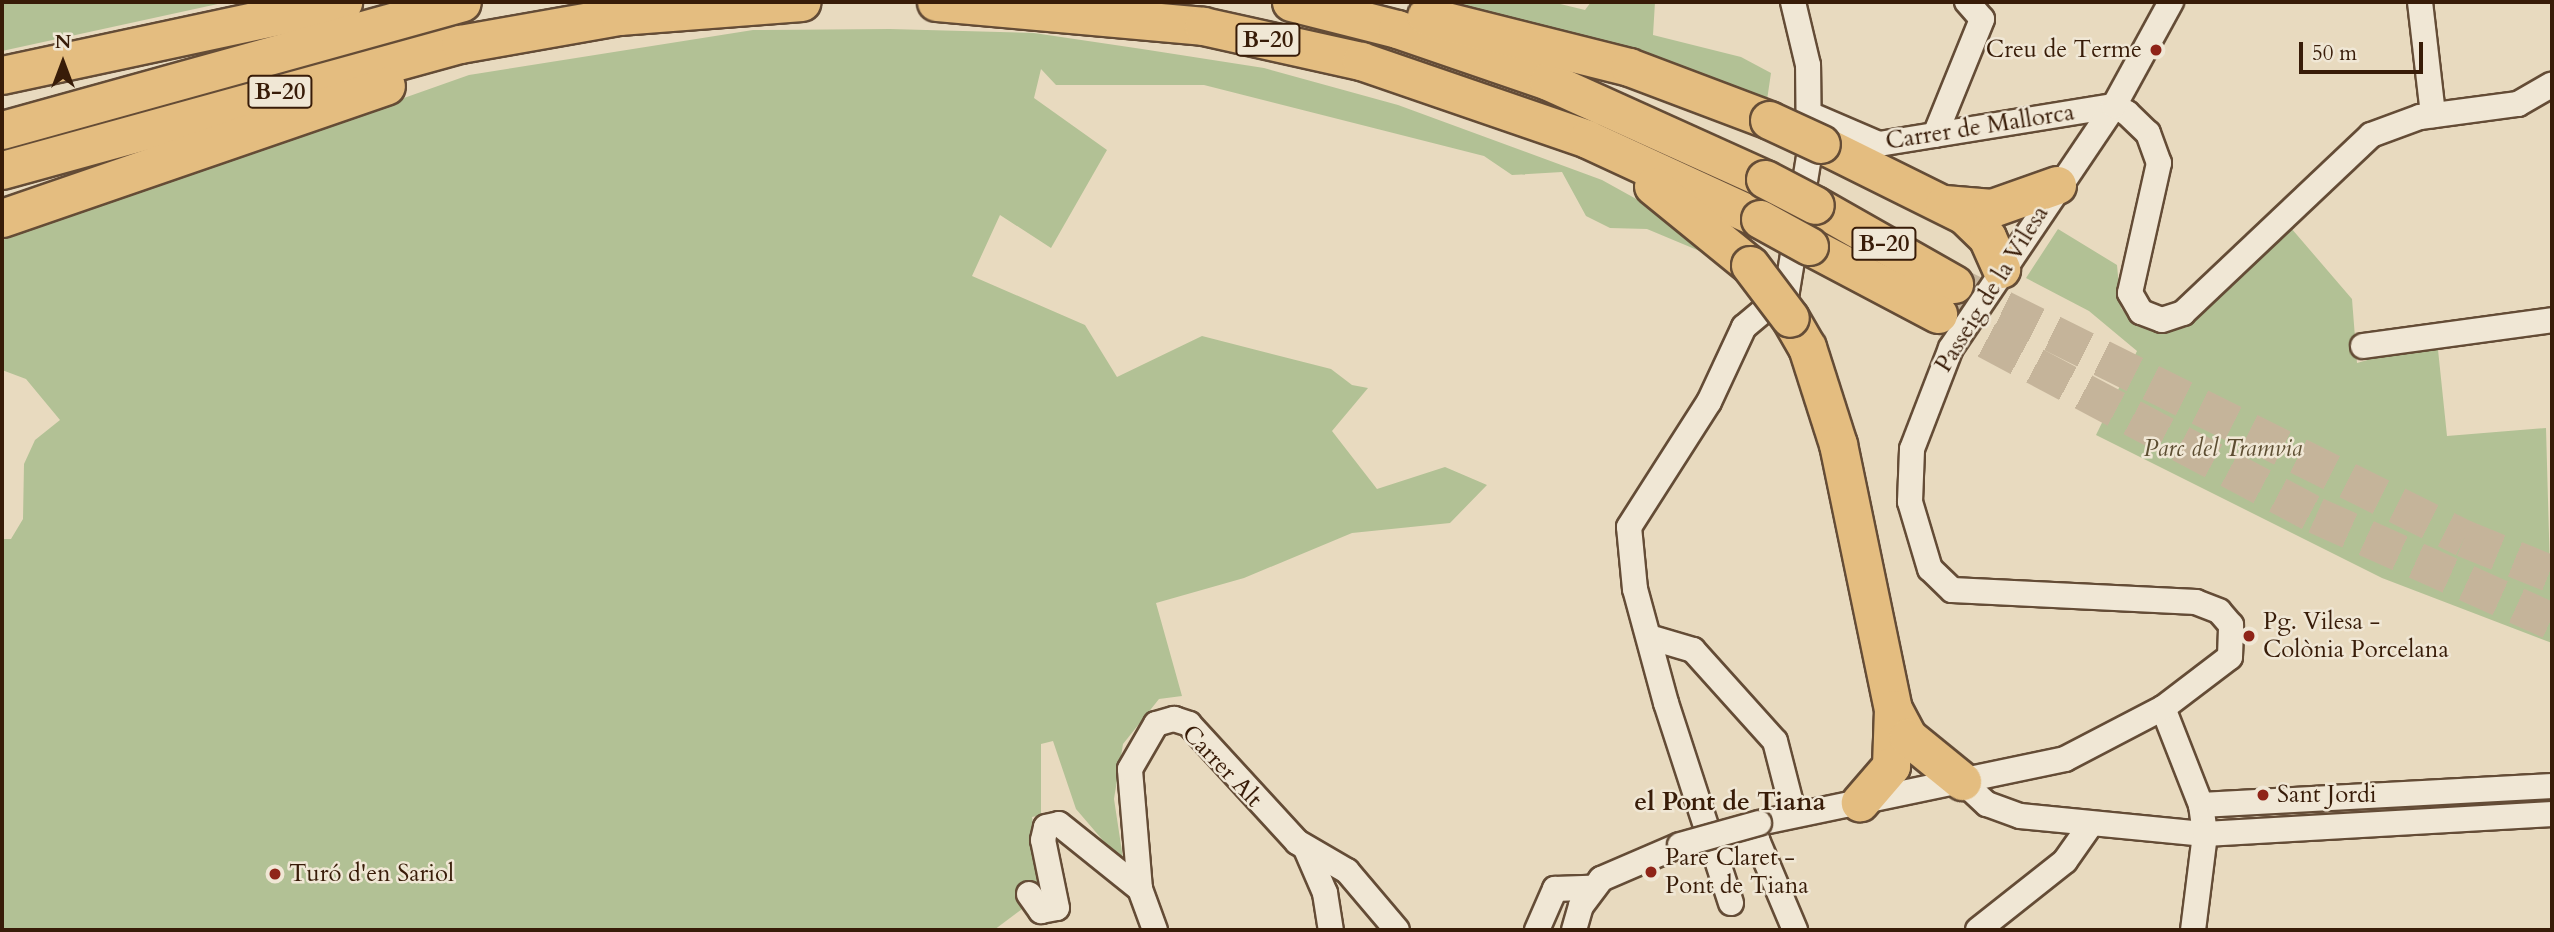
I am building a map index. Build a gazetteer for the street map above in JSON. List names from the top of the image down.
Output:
{
  "streets": {
    "highway": ["B-20"],
    "street": ["Carrer de Mallorca", "Passeig de la Vilesa", "Carrer Alt"]
  },
  "crossings": [
    ["B-20", "Carrer de Mallorca"],
    ["B-20", "Passeig de la Vilesa"],
    ["Carrer de Mallorca", "Passeig de la Vilesa"]
  ],
  "districts": ["el Pont de Tiana"],
  "parks": ["Parc del Tramvia"],
  "places": [
    "Creu de Terme",
    "Pg. Vilesa - Colònia Porcelana",
    "Sant Jordi",
    "Pare Claret - Pont de Tiana",
    "Turó d'en Sariol"
  ],
  "scale_bar": "50 m",
  "north": "top"
}
